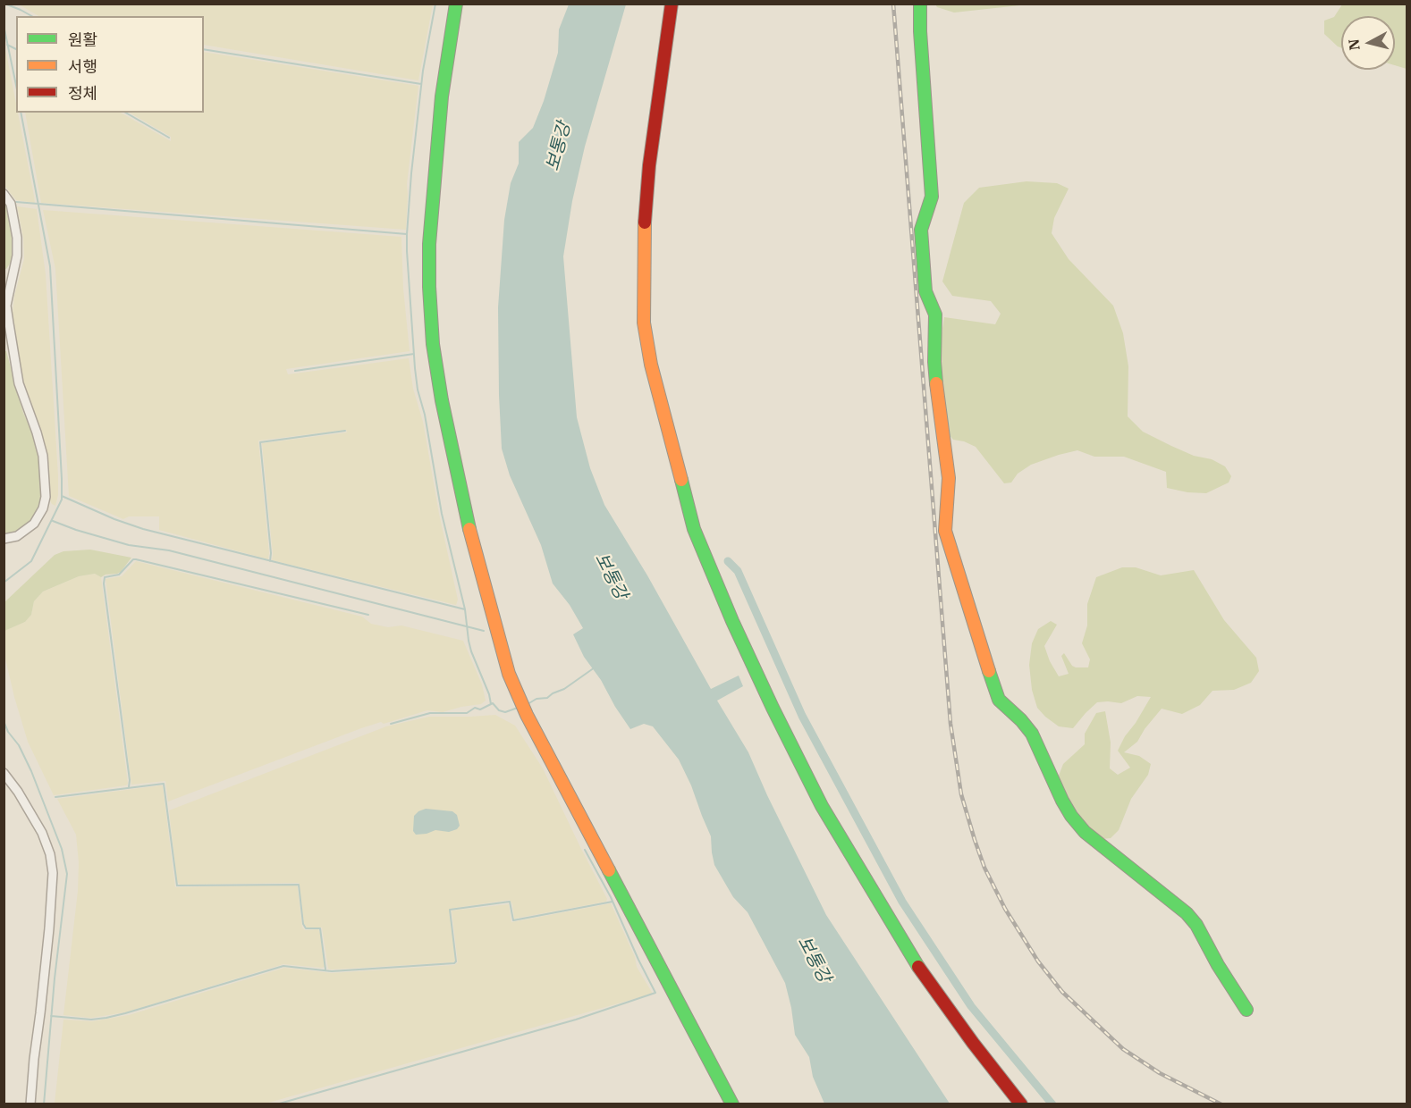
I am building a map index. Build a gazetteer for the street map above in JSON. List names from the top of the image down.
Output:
{
  "water": ["보통강"],
  "legend": ["원활", "서행", "정체"],
  "north": "left"
}
